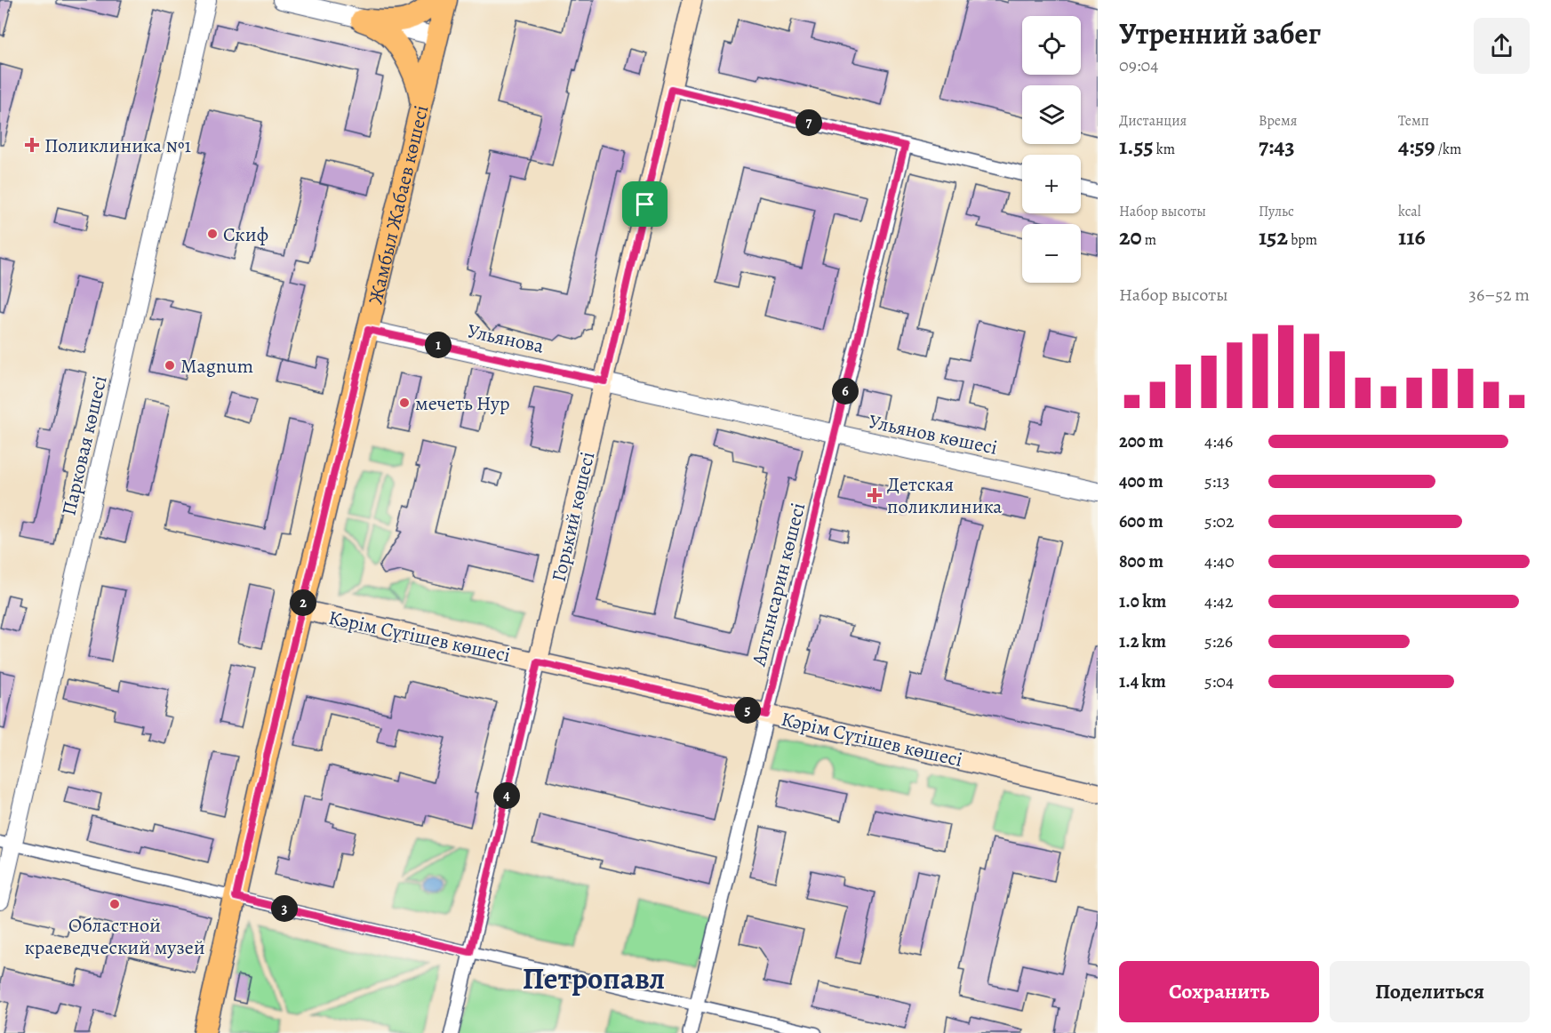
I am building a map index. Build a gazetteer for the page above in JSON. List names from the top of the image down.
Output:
{
  "streets": {
    "main road": ["Жамбыл Жабаев көшесі", "Горький көшесі", "Кәрім Сүтішев көшесі"],
    "street": [
      "Ульянова",
      "Ульянов көшесі",
      "Парковая көшесі",
      "Алтынсарин көшесі"
    ]
  },
  "crossings": [
    ["Жамбыл Жабаев көшесі", "Ульянова"],
    ["Жамбыл Жабаев көшесі", "Кәрім Сүтішев көшесі"],
    ["Ульянова", "Ульянов көшесі"],
    ["Ульянова", "Горький көшесі"],
    ["Ульянов көшесі", "Горький көшесі"],
    ["Ульянов көшесі", "Алтынсарин көшесі"],
    ["Горький көшесі", "Кәрім Сүтішев көшесі"],
    ["Алтынсарин көшесі", "Кәрім Сүтішев көшесі"]
  ],
  "districts": ["Петропавл"],
  "places": {
    "health": ["Поликлиника №1", "Детская поликлиника"],
    "other": [
      "Скиф",
      "Magnum",
      "мечеть Нур",
      "Областной краеведческий музей"
    ]
  },
  "page": {
    "heading": ["Утренний забег", "09:04"],
    "map_buttons": ["+", "−"],
    "stats": [
      ["Дистанция", "1.55 km"],
      ["Время", "7:43"],
      ["Темп", "4:59 /km"],
      ["Набор высоты", "20 m"],
      ["Пульс", "152 bpm"],
      ["kcal", "116"]
    ],
    "pins": [
      "7",
      "1",
      "6",
      "2",
      "5",
      "4",
      "3"
    ],
    "chart": ["Набор высоты", "36–52 m"],
    "list": [
      {
        "name": "200 m",
        "note": "4:46"
      },
      {
        "name": "400 m",
        "note": "5:13"
      },
      {
        "name": "600 m",
        "note": "5:02"
      },
      {
        "name": "800 m",
        "note": "4:40"
      },
      {
        "name": "1.0 km",
        "note": "4:42"
      },
      {
        "name": "1.2 km",
        "note": "5:26"
      },
      {
        "name": "1.4 km",
        "note": "5:04"
      }
    ],
    "buttons": ["Сохранить", "Поделиться"]
  }
}
